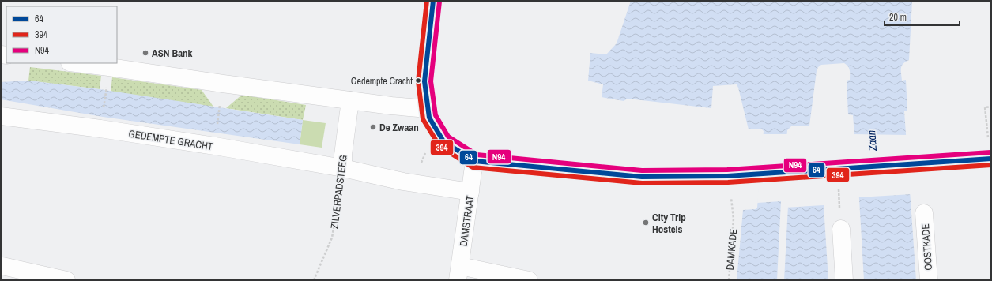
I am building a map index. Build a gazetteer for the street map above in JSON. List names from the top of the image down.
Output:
{
  "streets": {
    "street": [
      "GEDEMPTE GRACHT",
      "ZILVERPADSTEEG",
      "DAMSTRAAT",
      "OOSTKADE"
    ],
    "path": ["DAMKADE"]
  },
  "crossings": [
    ["GEDEMPTE GRACHT", "ZILVERPADSTEEG"],
    ["GEDEMPTE GRACHT", "DAMSTRAAT"]
  ],
  "water": ["Zaan"],
  "places": [
    "ASN Bank",
    "Gedempte Gracht",
    "De Zwaan",
    "City Trip Hostels"
  ],
  "lines": ["transit line 64", "transit line 394", "transit line N94"],
  "legend": ["64", "394", "N94"],
  "scale_bar": "20 m"
}
